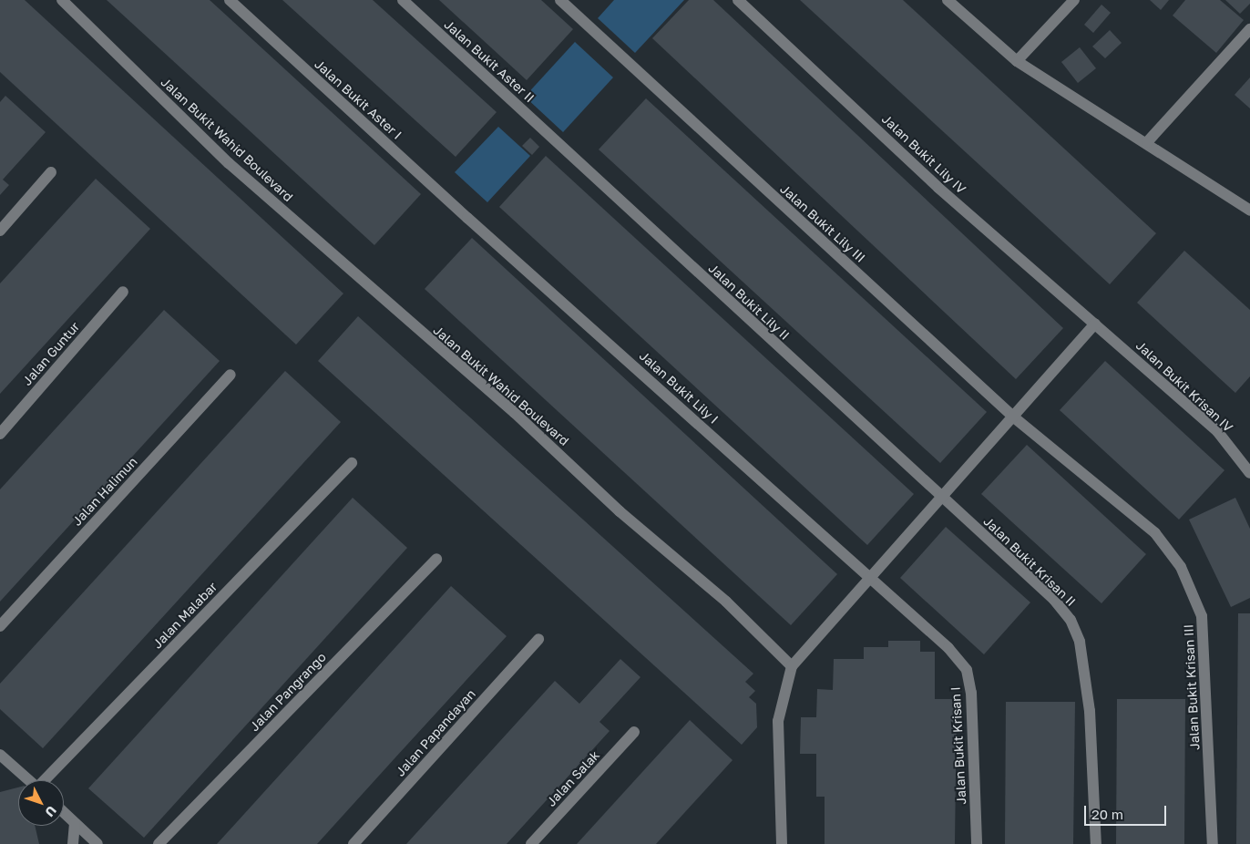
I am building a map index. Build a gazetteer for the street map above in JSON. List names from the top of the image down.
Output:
{
  "streets": {
    "street": [
      "Jalan Bukit Aster II",
      "Jalan Bukit Aster I",
      "Jalan Bukit Wahid Boulevard",
      "Jalan Bukit Lily IV",
      "Jalan Bukit Lily III",
      "Jalan Bukit Lily II",
      "Jalan Guntur",
      "Jalan Bukit Krisan IV",
      "Jalan Bukit Lily I",
      "Jalan Halimun",
      "Jalan Bukit Krisan II",
      "Jalan Malabar",
      "Jalan Bukit Krisan III",
      "Jalan Pangrango",
      "Jalan Papandayan",
      "Jalan Bukit Krisan I",
      "Jalan Salak"
    ]
  },
  "crossings": [
    ["Jalan Bukit Aster II", "Jalan Bukit Lily II"],
    ["Jalan Bukit Aster I", "Jalan Bukit Lily I"],
    ["Jalan Bukit Lily IV", "Jalan Bukit Krisan IV"],
    ["Jalan Bukit Lily III", "Jalan Bukit Krisan III"],
    ["Jalan Bukit Lily II", "Jalan Bukit Krisan II"],
    ["Jalan Bukit Lily I", "Jalan Bukit Krisan I"]
  ],
  "scale_bar": "20 m",
  "north": "bottom right"
}
